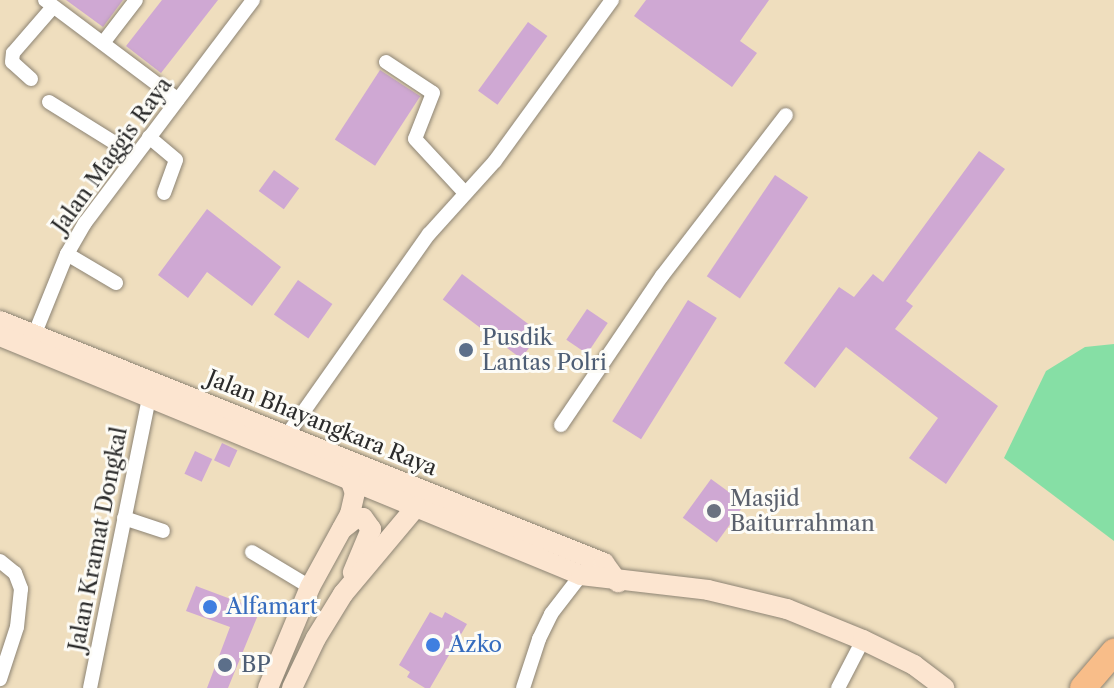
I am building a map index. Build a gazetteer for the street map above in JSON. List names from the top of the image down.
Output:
{
  "streets": {
    "main road": ["Jalan Bhayangkara Raya"],
    "street": ["Jalan Maggis Raya", "Jalan Kramat Dongkal"]
  },
  "crossings": [
    ["Jalan Maggis Raya", "Jalan Bhayangkara Raya"],
    ["Jalan Bhayangkara Raya", "Jalan Kramat Dongkal"]
  ],
  "places": [
    "Pusdik Lantas Polri",
    "Masjid Baiturrahman",
    "Alfamart",
    "Azko",
    "BP"
  ]
}
